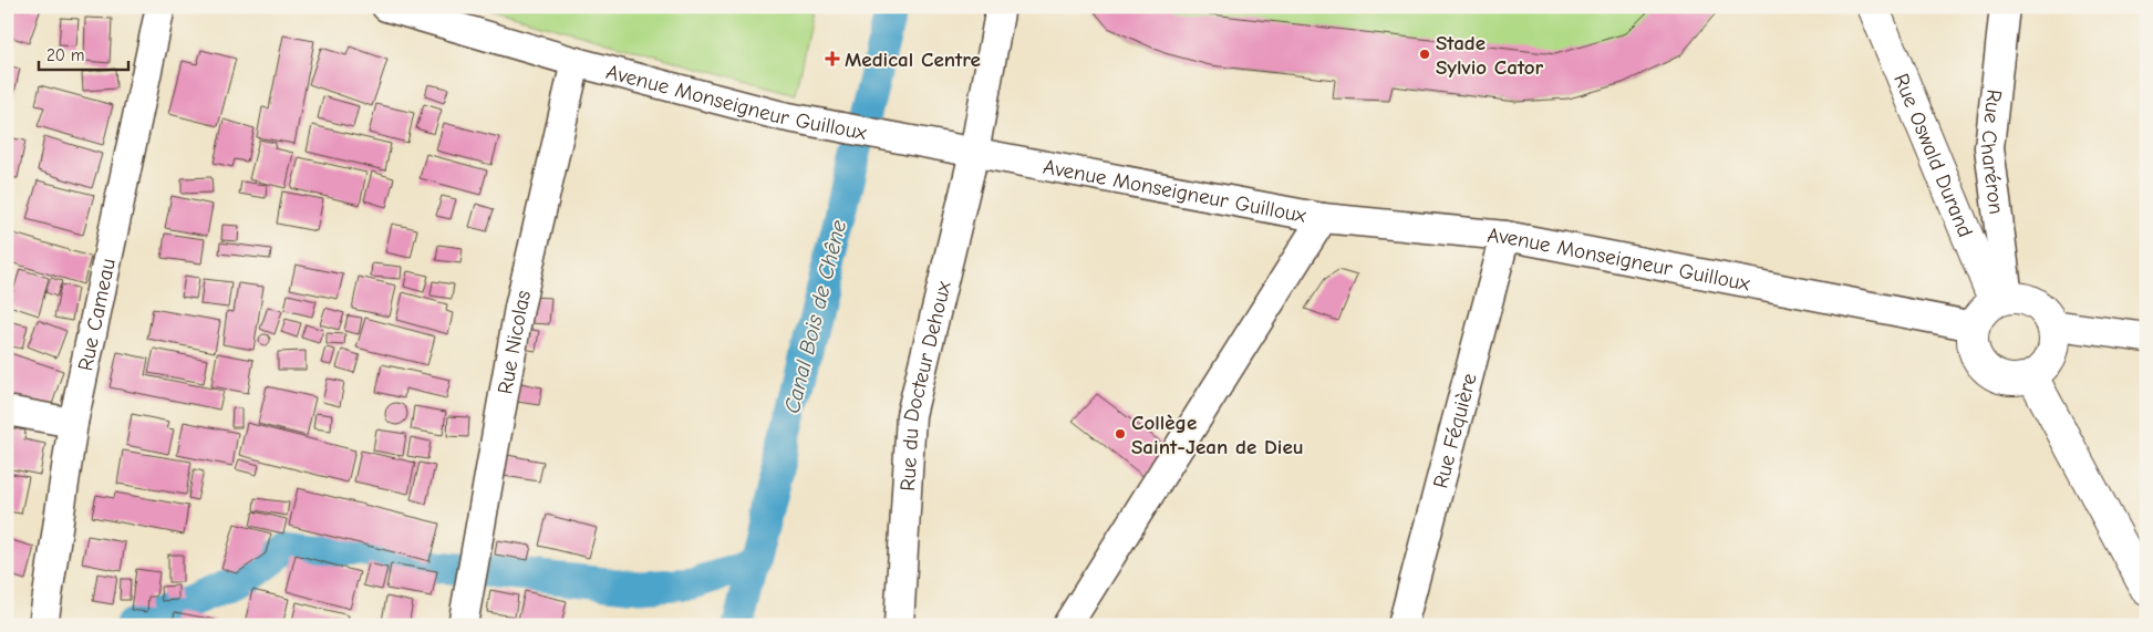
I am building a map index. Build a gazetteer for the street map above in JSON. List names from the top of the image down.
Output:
{
  "streets": {
    "main road": ["Rue Oswald Durand"],
    "street": [
      "Avenue Monseigneur Guilloux",
      "Rue Charéron",
      "Rue Cameau",
      "Rue Nicolas",
      "Rue du Docteur Dehoux",
      "Rue Féquière"
    ]
  },
  "crossings": [
    ["Avenue Monseigneur Guilloux", "Rue Charéron"],
    ["Avenue Monseigneur Guilloux", "Rue Oswald Durand"],
    ["Avenue Monseigneur Guilloux", "Rue Nicolas"],
    ["Avenue Monseigneur Guilloux", "Rue du Docteur Dehoux"],
    ["Avenue Monseigneur Guilloux", "Rue Féquière"],
    ["Rue Charéron", "Rue Oswald Durand"]
  ],
  "water": ["Canal Bois de Chêne"],
  "places": {
    "other": ["Stade Sylvio Cator", "Collège Saint-Jean de Dieu"],
    "health": ["Medical Centre"]
  },
  "scale_bar": "20 m"
}
